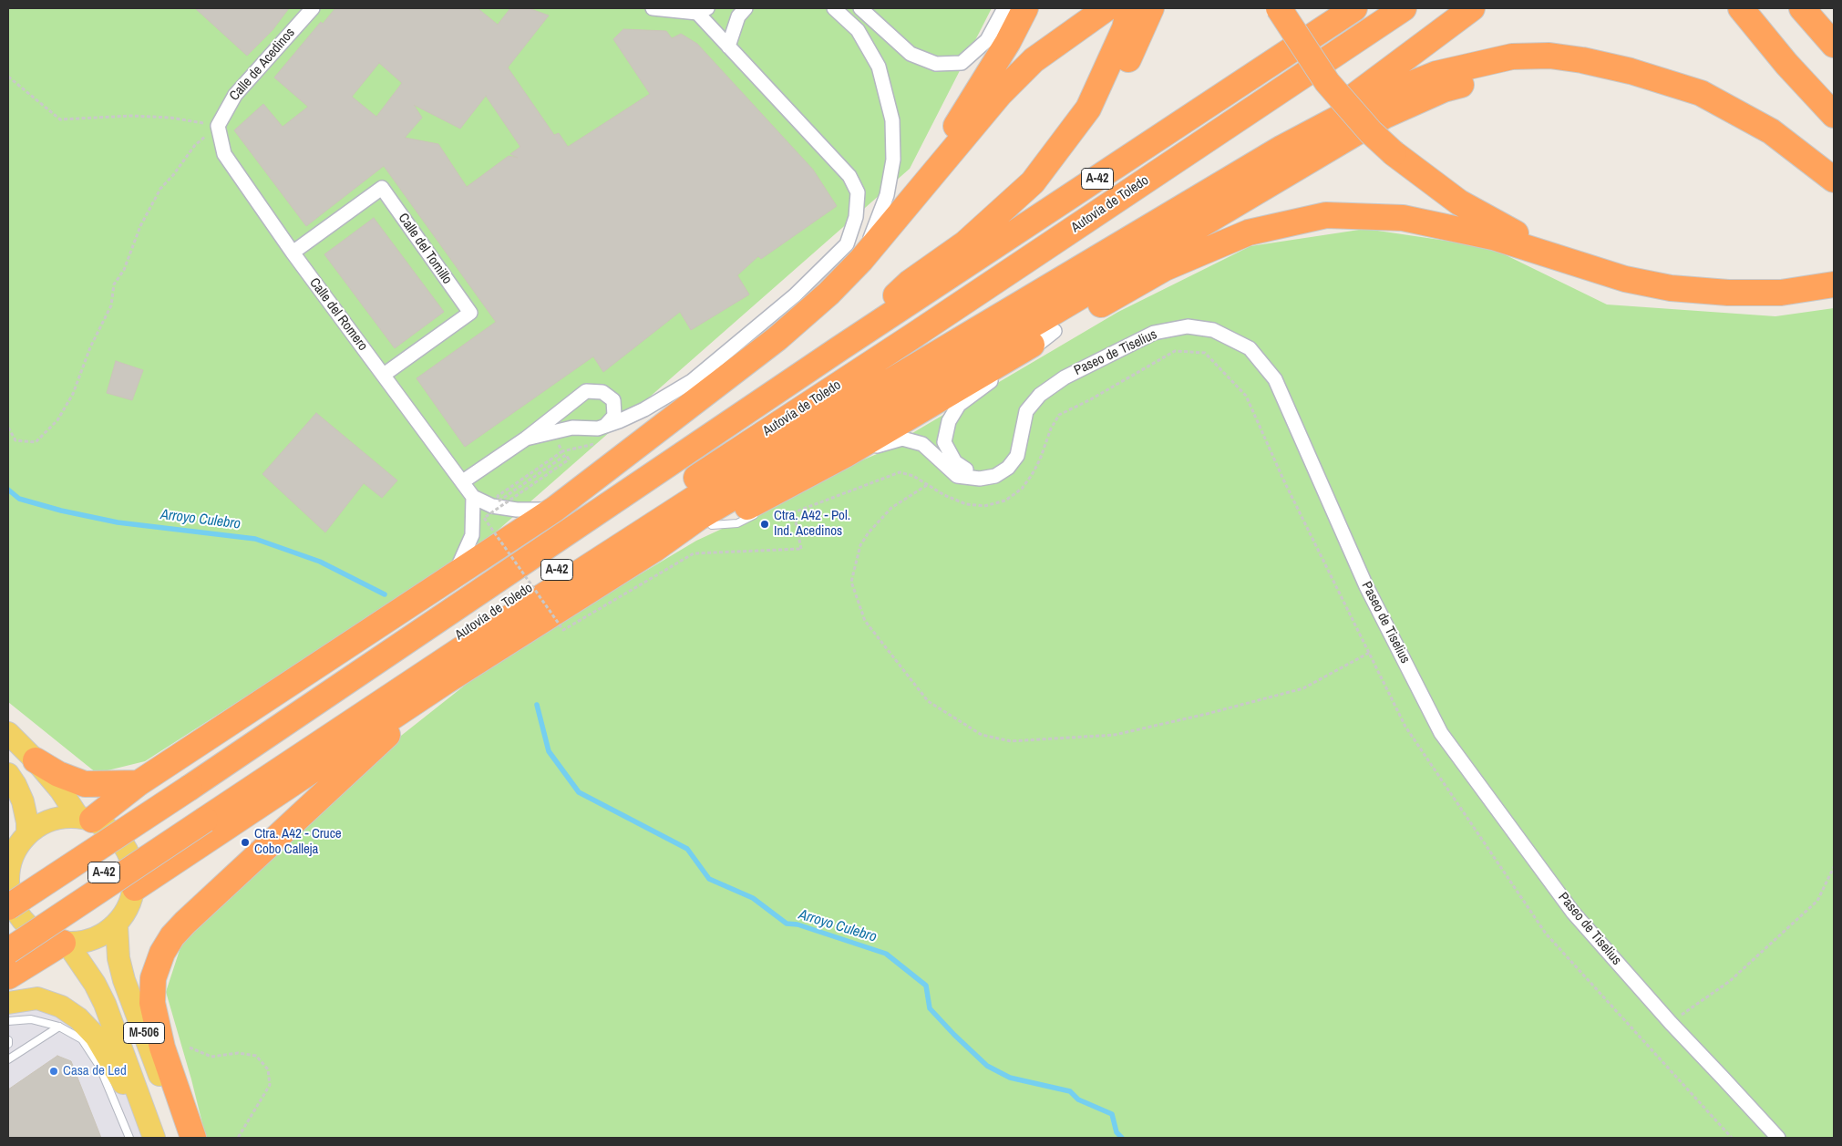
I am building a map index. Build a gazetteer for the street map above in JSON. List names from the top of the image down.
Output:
{
  "streets": {
    "highway": ["A-42", "Autovía de Toledo"],
    "main road": ["M-506"],
    "street": [
      "Calle de Acedinos",
      "Calle del Tomillo",
      "Calle del Romero",
      "Paseo de Tiselius"
    ]
  },
  "crossings": [
    ["Calle de Acedinos", "Calle del Romero"],
    ["A-42", "Autovía de Toledo"],
    ["Calle del Tomillo", "Calle del Romero"]
  ],
  "water": ["Arroyo Culebro"],
  "places": ["Ctra. A42 - Pol. Ind. Acedinos", "Ctra. A42 - Cruce Cobo Calleja", "Casa de Led"]
}
